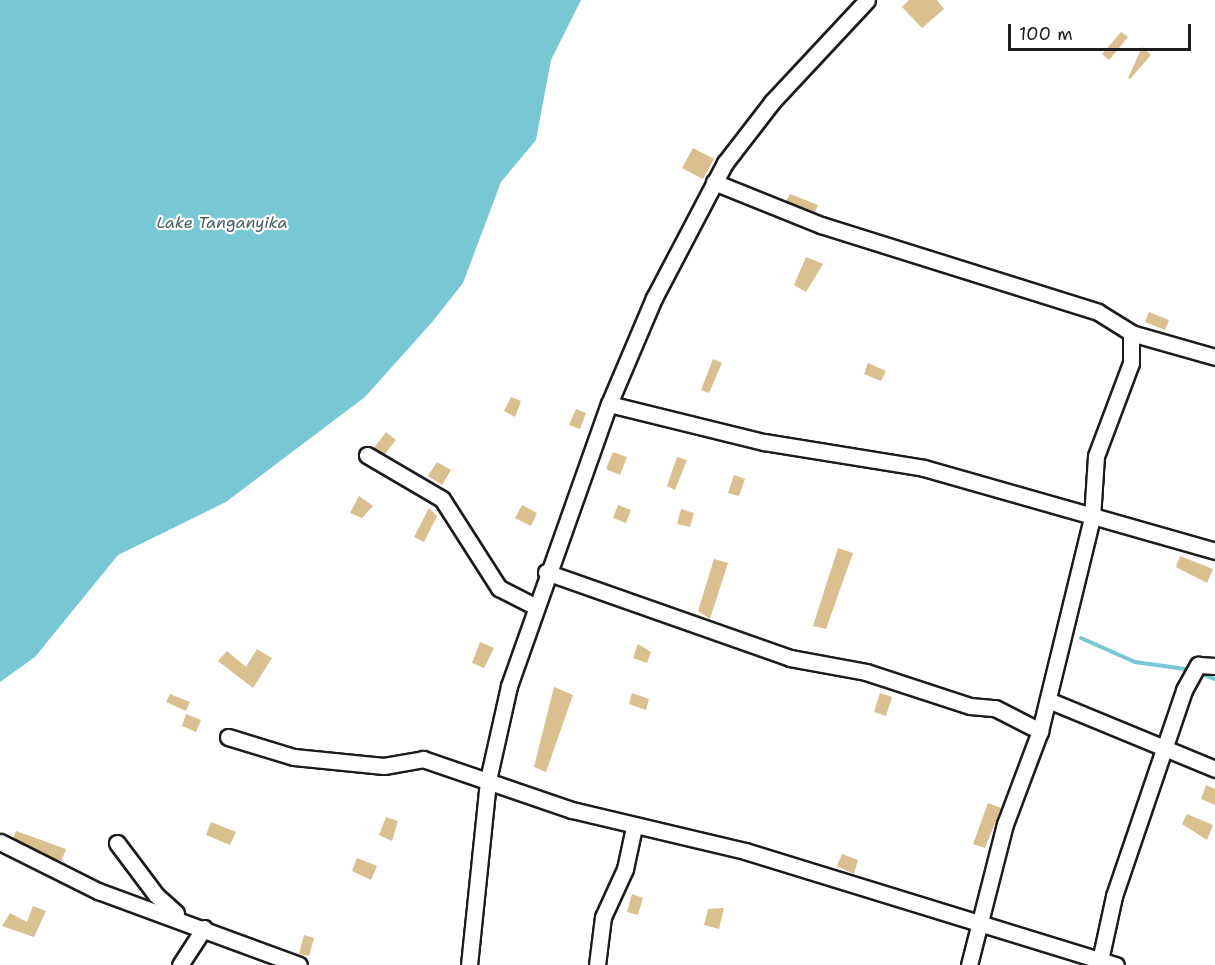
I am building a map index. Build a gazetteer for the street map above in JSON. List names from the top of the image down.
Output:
{
  "water": ["Lake Tanganyika"],
  "scale_bar": "100 m"
}
